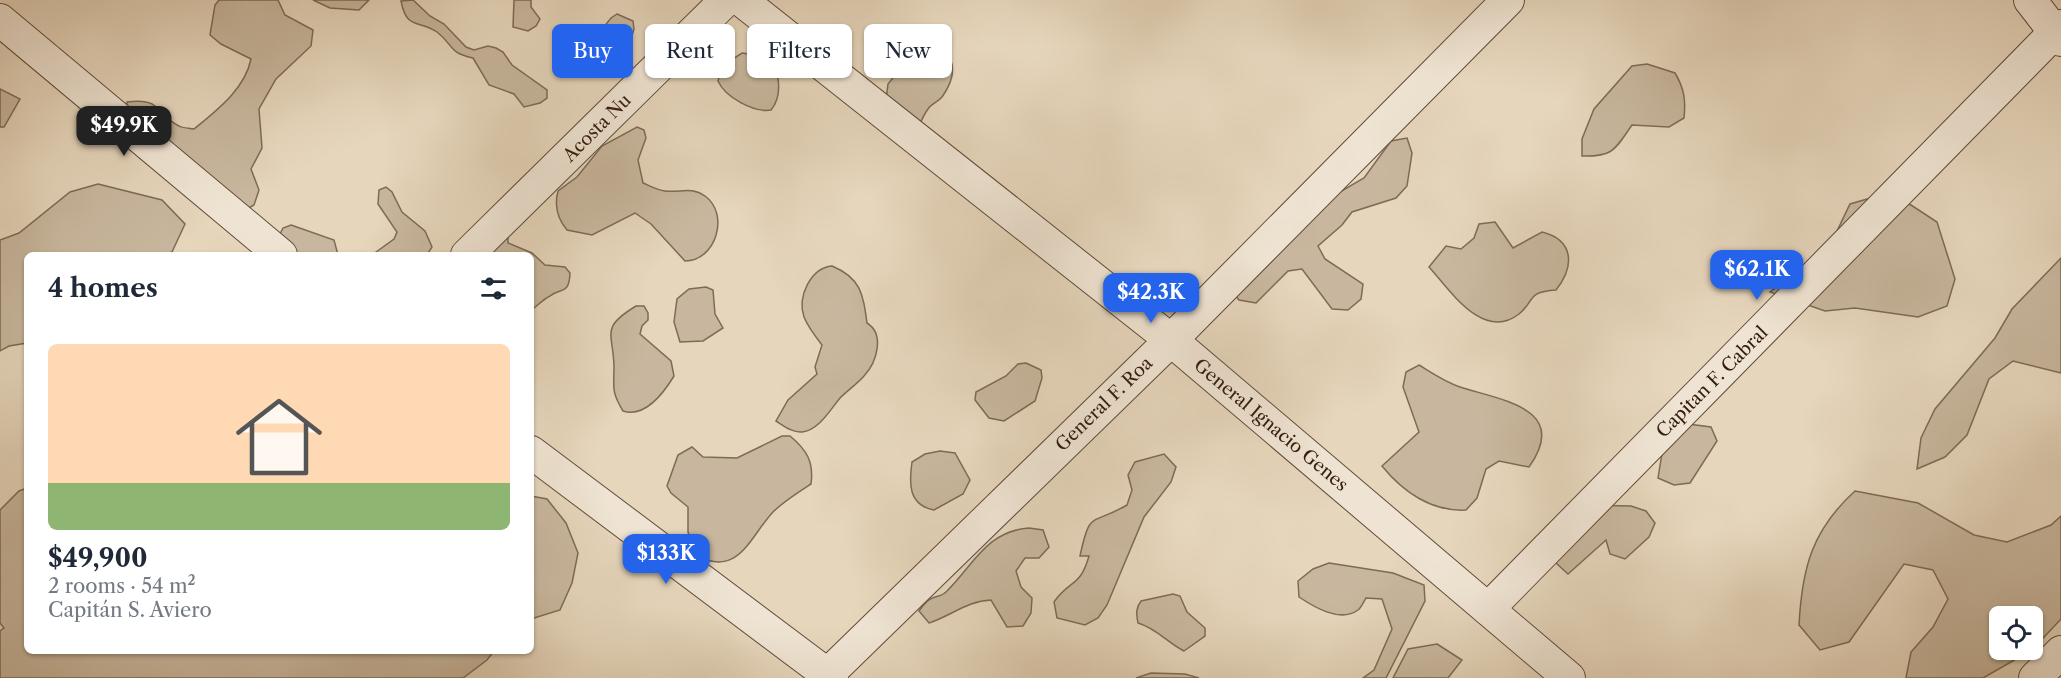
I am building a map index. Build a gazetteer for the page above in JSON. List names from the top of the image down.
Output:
{
  "streets": {
    "street": [
      "Acosta Nu",
      "Capitan F. Cabral",
      "General F. Roa",
      "General Ignacio Genes"
    ]
  },
  "crossings": [
    ["Capitan F. Cabral", "General Ignacio Genes"],
    ["General F. Roa", "General Ignacio Genes"]
  ],
  "page": {
    "chip": [
      "Buy",
      "Rent",
      "Filters",
      "New"
    ],
    "price": [
      "$49.9K",
      "$62.1K",
      "$42.3K",
      "$133K"
    ],
    "heading": "4 homes",
    "list": [
      {
        "name": "$49,900",
        "note": "2 rooms · 54 m² · Capitán S. Aviero"
      }
    ]
  }
}
